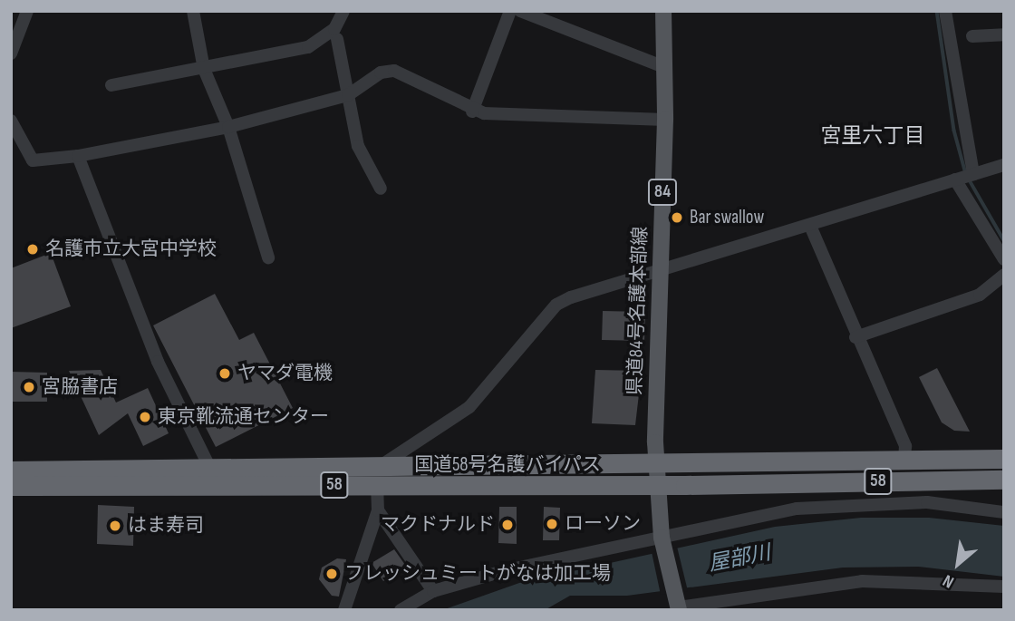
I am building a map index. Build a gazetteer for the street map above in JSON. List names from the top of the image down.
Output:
{
  "streets": {
    "highway": ["国道58号名護バイパス", "58"],
    "main road": ["84", "県道84号名護本部線"]
  },
  "crossings": [
    ["県道84号名護本部線", "国道58号名護バイパス"]
  ],
  "districts": ["宮里六丁目"],
  "water": ["屋部川"],
  "places": [
    "Bar swallow",
    "名護市立大宮中学校",
    "ヤマダ電機",
    "宮脇書店",
    "東京靴流通センター",
    "ローソン",
    "マクドナルド",
    "はま寿司",
    "フレッシュミートがなは加工場"
  ],
  "north": "bottom left"
}
